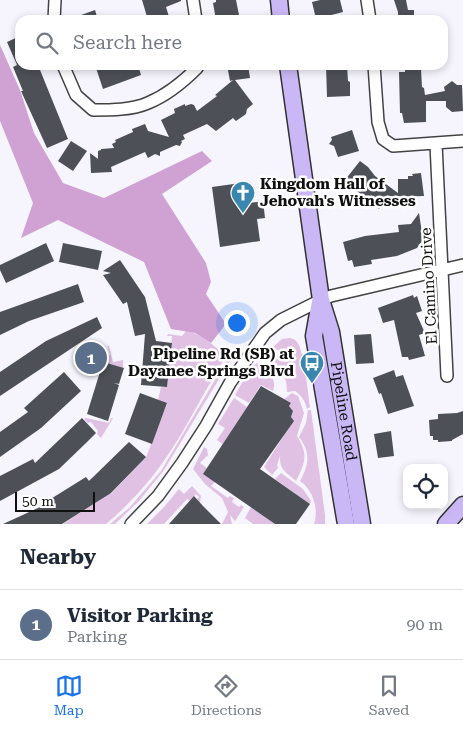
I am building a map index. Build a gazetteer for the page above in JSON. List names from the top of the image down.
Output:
{
  "streets": {
    "main road": ["Pipeline Road"],
    "street": ["El Camino Drive"]
  },
  "places": {
    "church": ["Kingdom Hall of Jehovah's Witnesses"],
    "bus stop": ["Pipeline Rd (SB) at Dayanee Springs Blvd"]
  },
  "scale_bar": "50 m",
  "page": {
    "search": "Search here",
    "pins": "1",
    "scale": "50 m",
    "heading": "Nearby",
    "list": [
      {
        "mark": "1",
        "name": "Visitor Parking",
        "note": "Parking",
        "value": "90 m"
      }
    ],
    "nav": ["Map", "Directions", "Saved"]
  }
}
